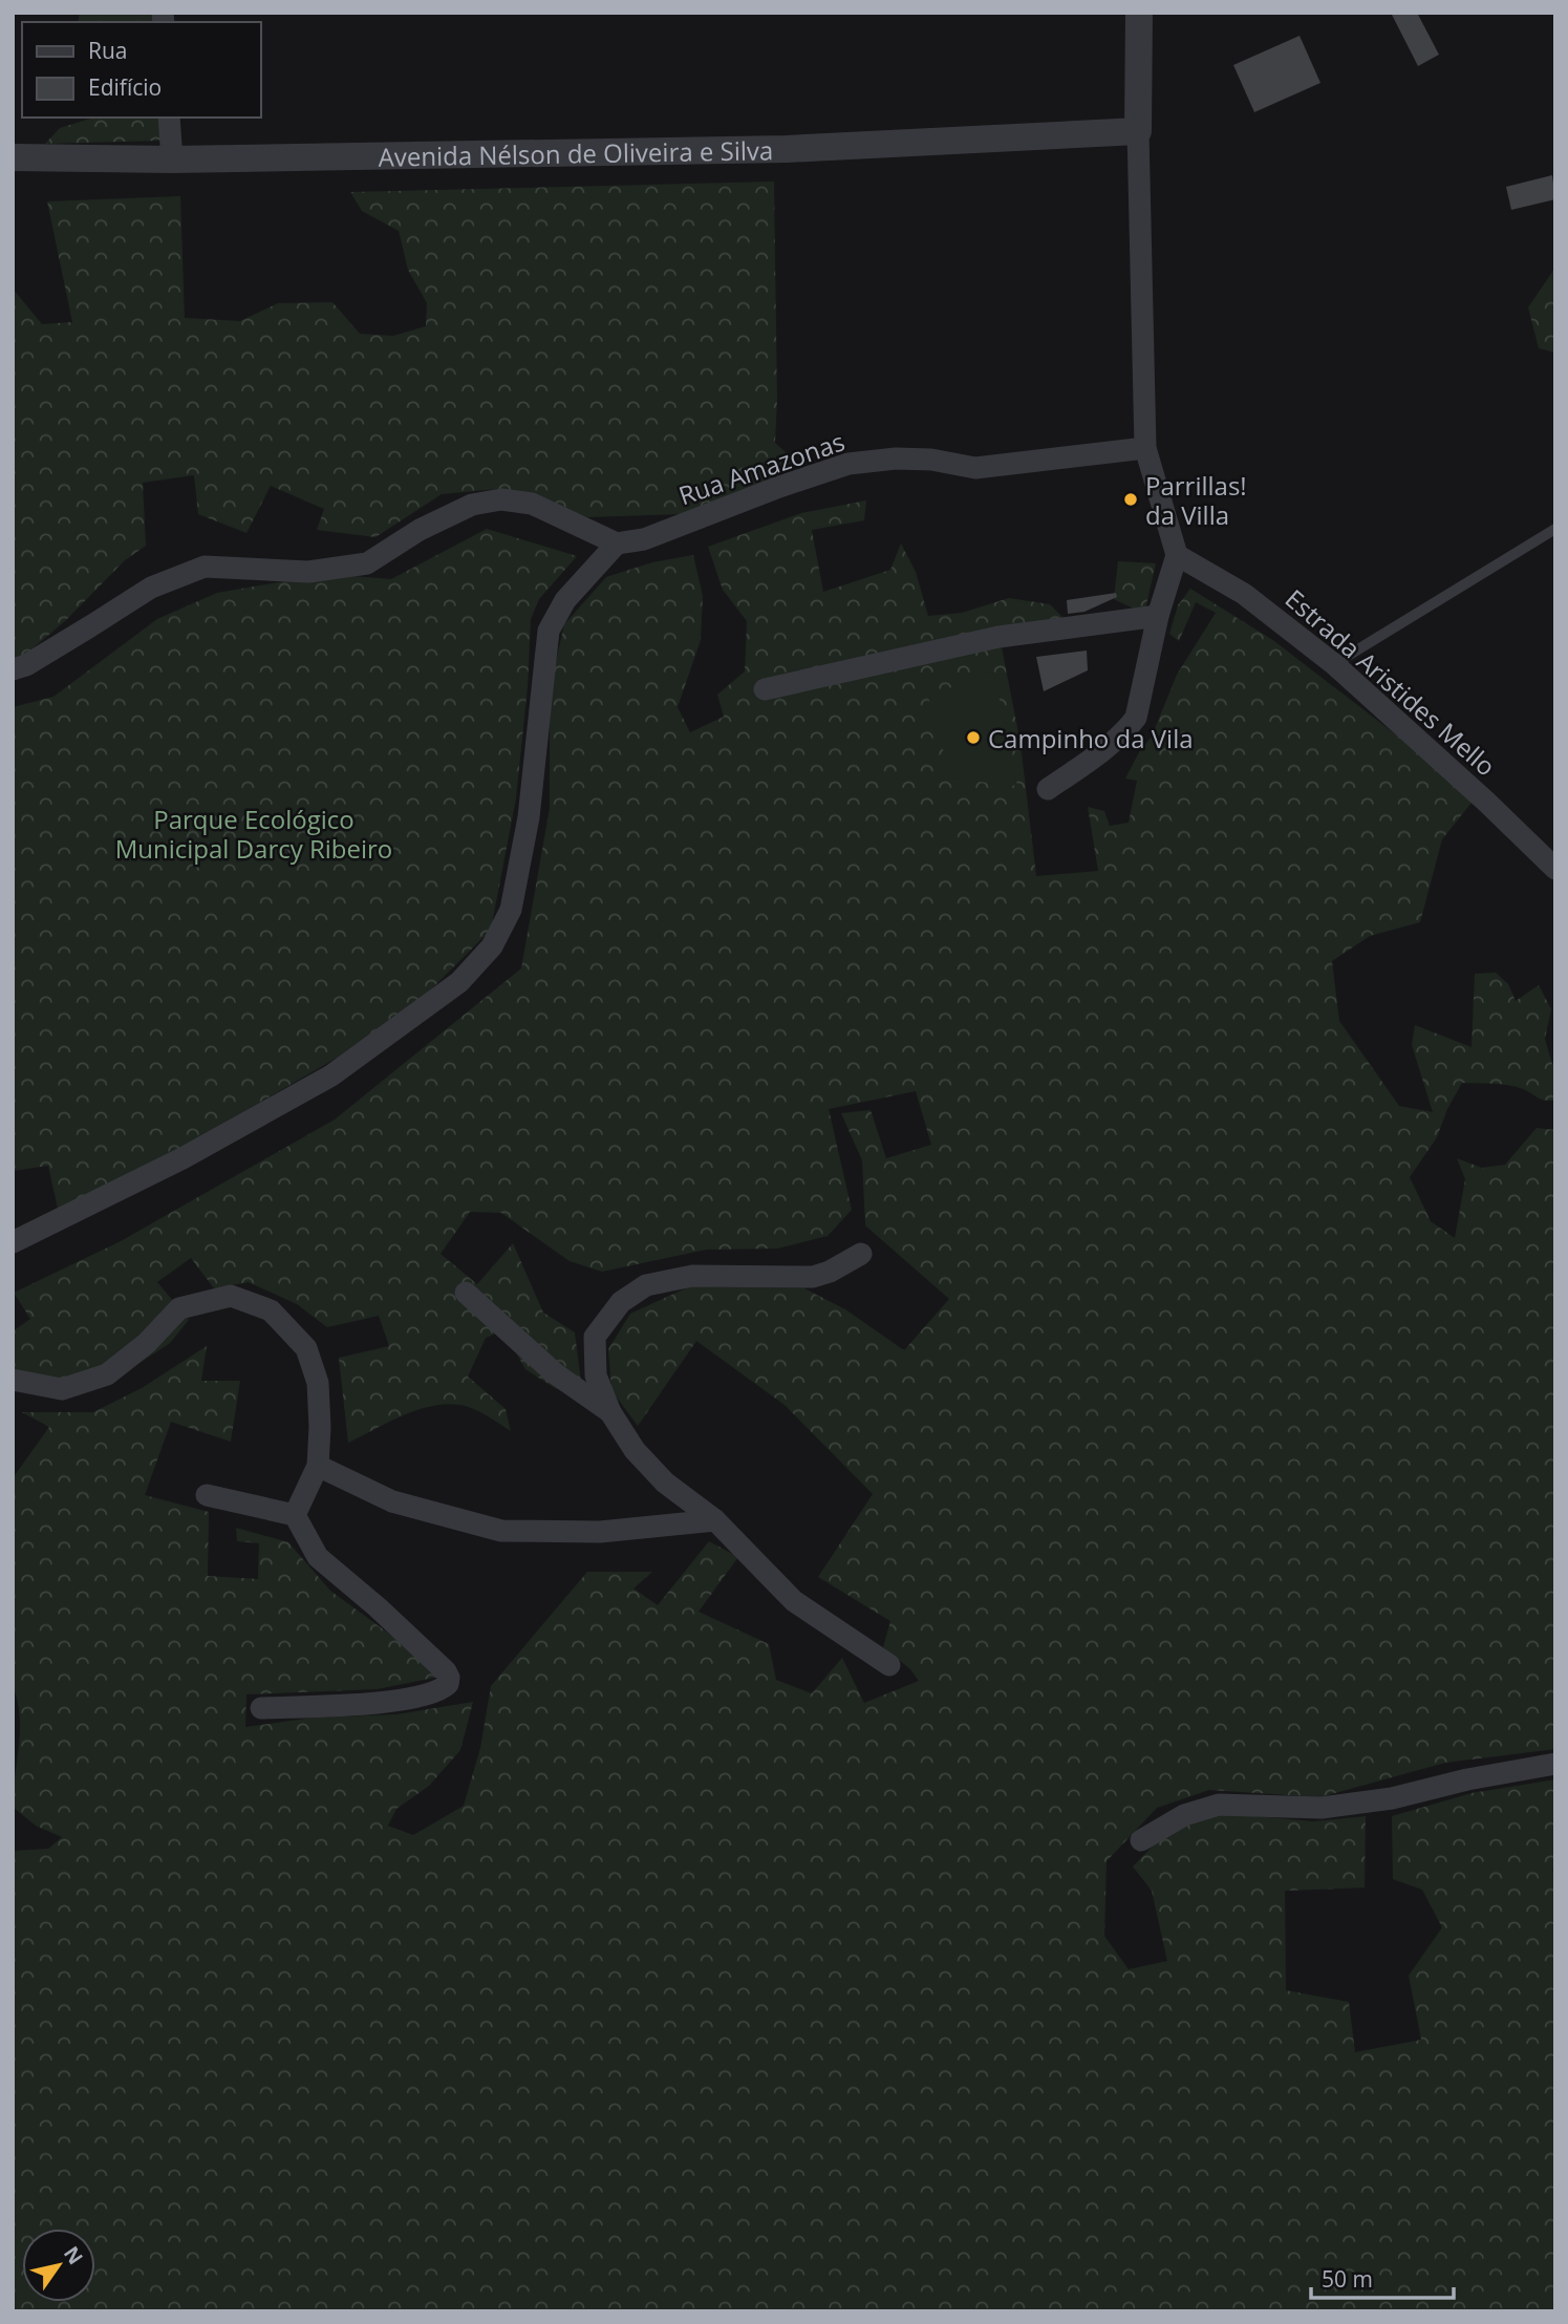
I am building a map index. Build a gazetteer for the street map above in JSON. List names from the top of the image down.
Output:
{
  "streets": {
    "street": ["Avenida Nélson de Oliveira e Silva", "Rua Amazonas", "Estrada Aristides Mello"]
  },
  "parks": ["Parque Ecológico Municipal Darcy Ribeiro"],
  "places": ["Parrillas! da Villa", "Campinho da Vila"],
  "legend": ["Rua", "Edifício"],
  "scale_bar": "50 m",
  "north": "top right"
}
